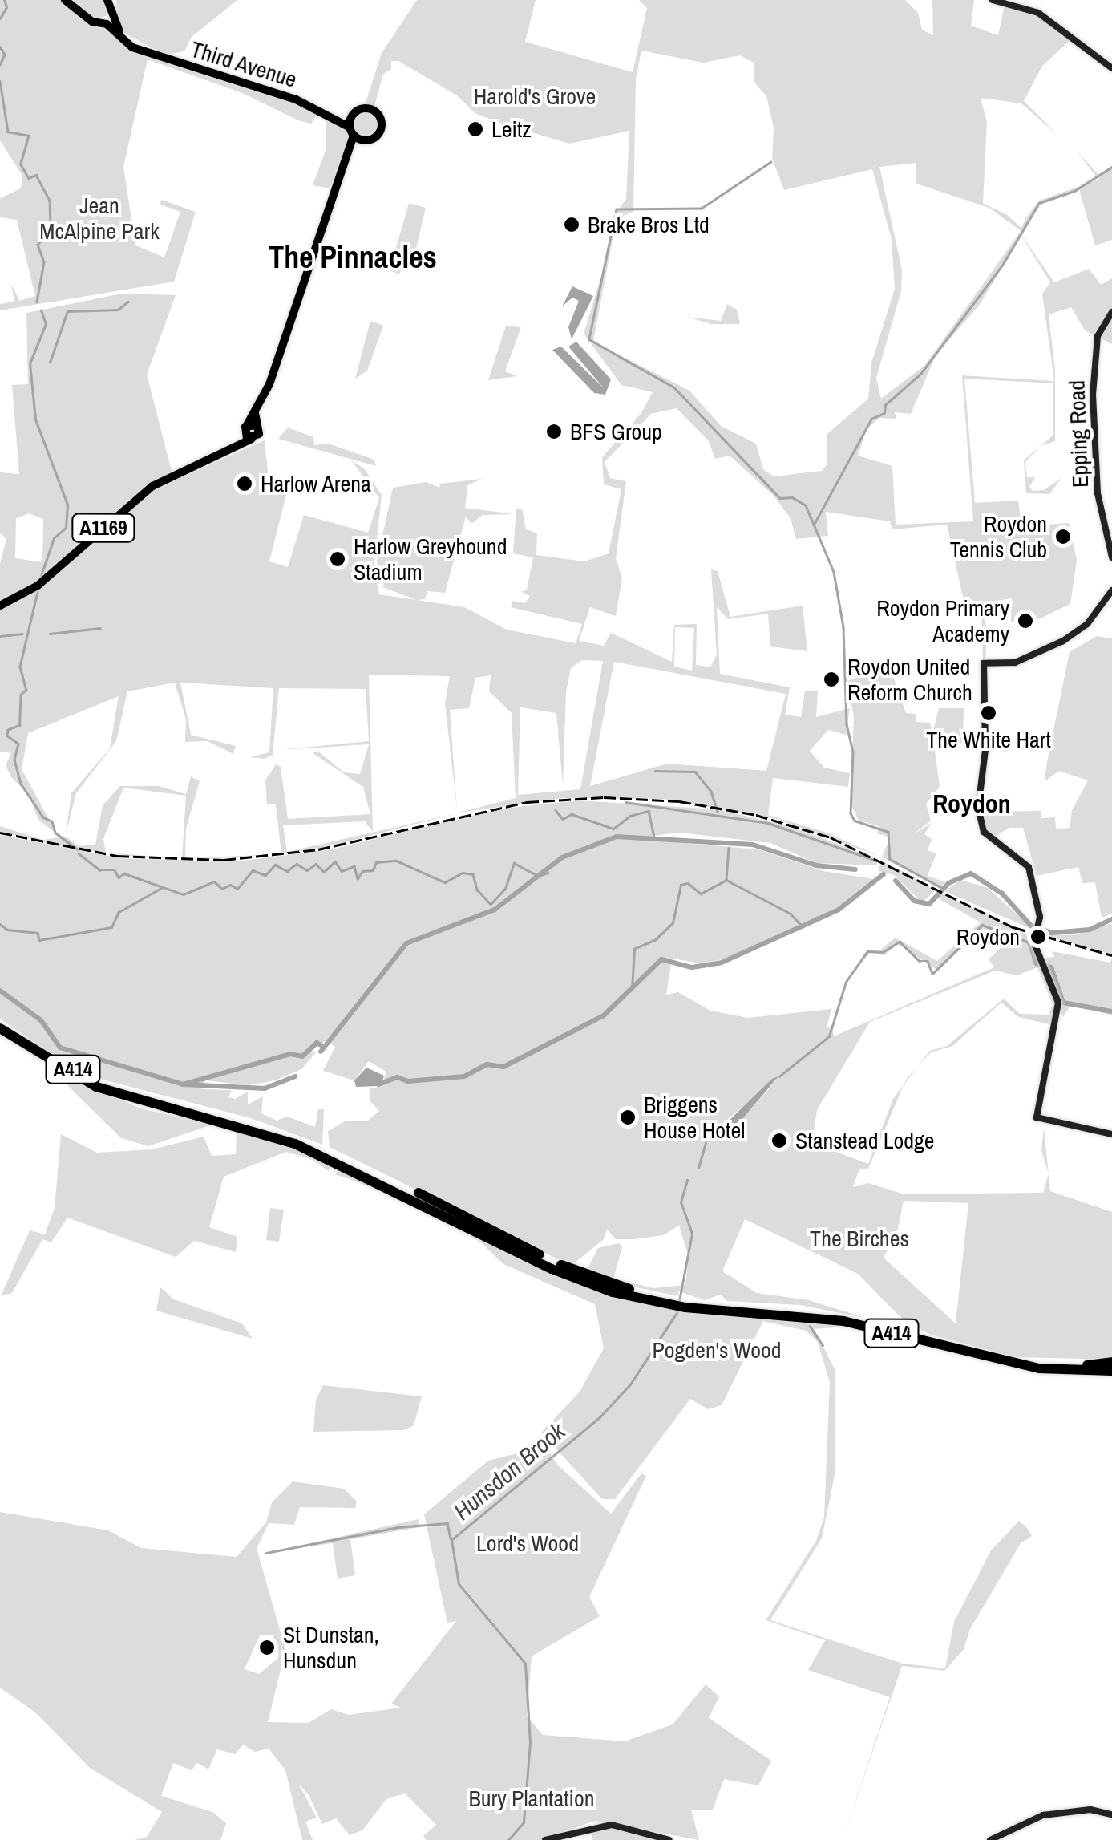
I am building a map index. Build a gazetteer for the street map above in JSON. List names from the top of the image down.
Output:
{
  "streets": {
    "highway": ["A414"],
    "main road": ["Third Avenue", "Epping Road", "A1169"]
  },
  "crossings": [
    ["Third Avenue", "A1169"]
  ],
  "districts": ["The Pinnacles", "Roydon"],
  "water": ["Hunsdon Brook"],
  "parks": [
    "Harold's Grove",
    "Jean McAlpine Park",
    "The Birches",
    "Pogden's Wood",
    "Lord's Wood",
    "Bury Plantation"
  ],
  "places": [
    "Leitz",
    "Brake Bros Ltd",
    "BFS Group",
    "Harlow Arena",
    "Roydon Tennis Club",
    "Harlow Greyhound Stadium",
    "Roydon Primary Academy",
    "Roydon United Reform Church",
    "The White Hart",
    "Roydon",
    "Briggens House Hotel",
    "Stanstead Lodge",
    "St Dunstan, Hunsdun"
  ]
}
